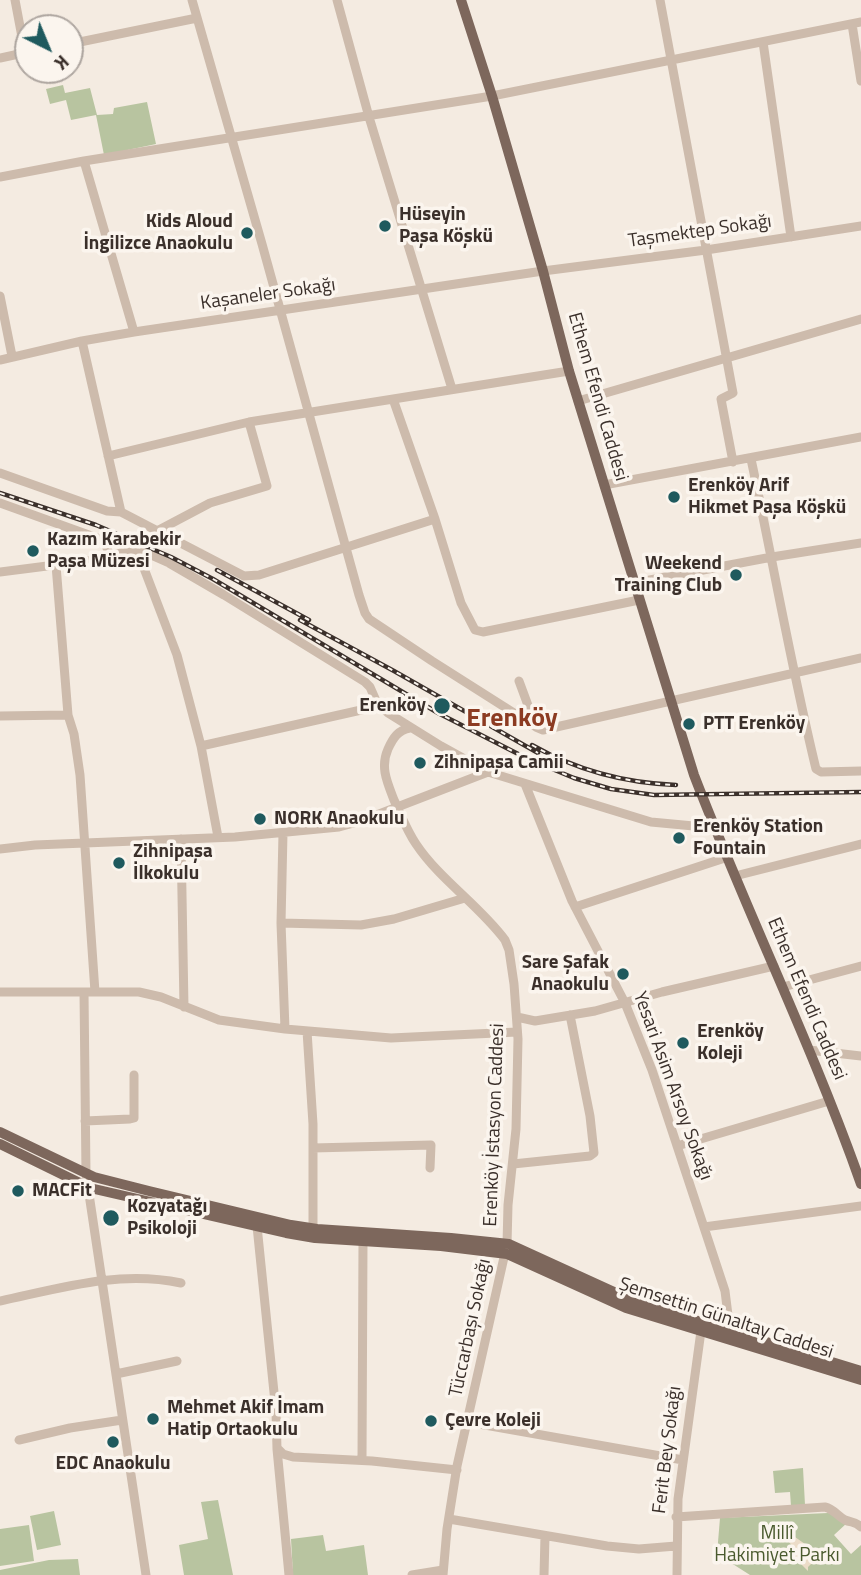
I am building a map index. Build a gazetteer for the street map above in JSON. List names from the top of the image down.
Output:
{
  "streets": {
    "main road": ["Ethem Efendi Caddesi", "Şemsettin Günaltay Caddesi"],
    "street": [
      "Taşmektep Sokağı",
      "Kaşaneler Sokağı",
      "Yesari Asim Arsoy Sokağı",
      "Erenköy İstasyon Caddesi",
      "Tüccarbaşı Sokağı",
      "Ferit Bey Sokağı"
    ]
  },
  "crossings": [
    ["Taşmektep Sokağı", "Kaşaneler Sokağı"],
    ["Taşmektep Sokağı", "Ethem Efendi Caddesi"],
    ["Kaşaneler Sokağı", "Ethem Efendi Caddesi"],
    ["Yesari Asim Arsoy Sokağı", "Şemsettin Günaltay Caddesi"],
    ["Erenköy İstasyon Caddesi", "Şemsettin Günaltay Caddesi"],
    ["Erenköy İstasyon Caddesi", "Tüccarbaşı Sokağı"],
    ["Şemsettin Günaltay Caddesi", "Tüccarbaşı Sokağı"],
    ["Şemsettin Günaltay Caddesi", "Ferit Bey Sokağı"]
  ],
  "districts": ["Erenköy"],
  "parks": ["Millî Hakimiyet Parkı"],
  "places": [
    "Hüseyin Paşa Köşkü",
    "Kids Aloud İngilizce Anaokulu",
    "Erenköy Arif Hikmet Paşa Köşkü",
    "Kazım Karabekir Paşa Müzesi",
    "Weekend Training Club",
    "Erenköy",
    "PTT Erenköy",
    "Zihnipaşa Camii",
    "NORK Anaokulu",
    "Erenköy Station Fountain",
    "Zihnipaşa İlkokulu",
    "Sare Şafak Anaokulu",
    "Erenköy Koleji",
    "MACFit",
    "Kozyatağı Psikoloji",
    "Mehmet Akif İmam Hatip Ortaokulu",
    "Çevre Koleji",
    "EDC Anaokulu"
  ],
  "north": "bottom right"
}
